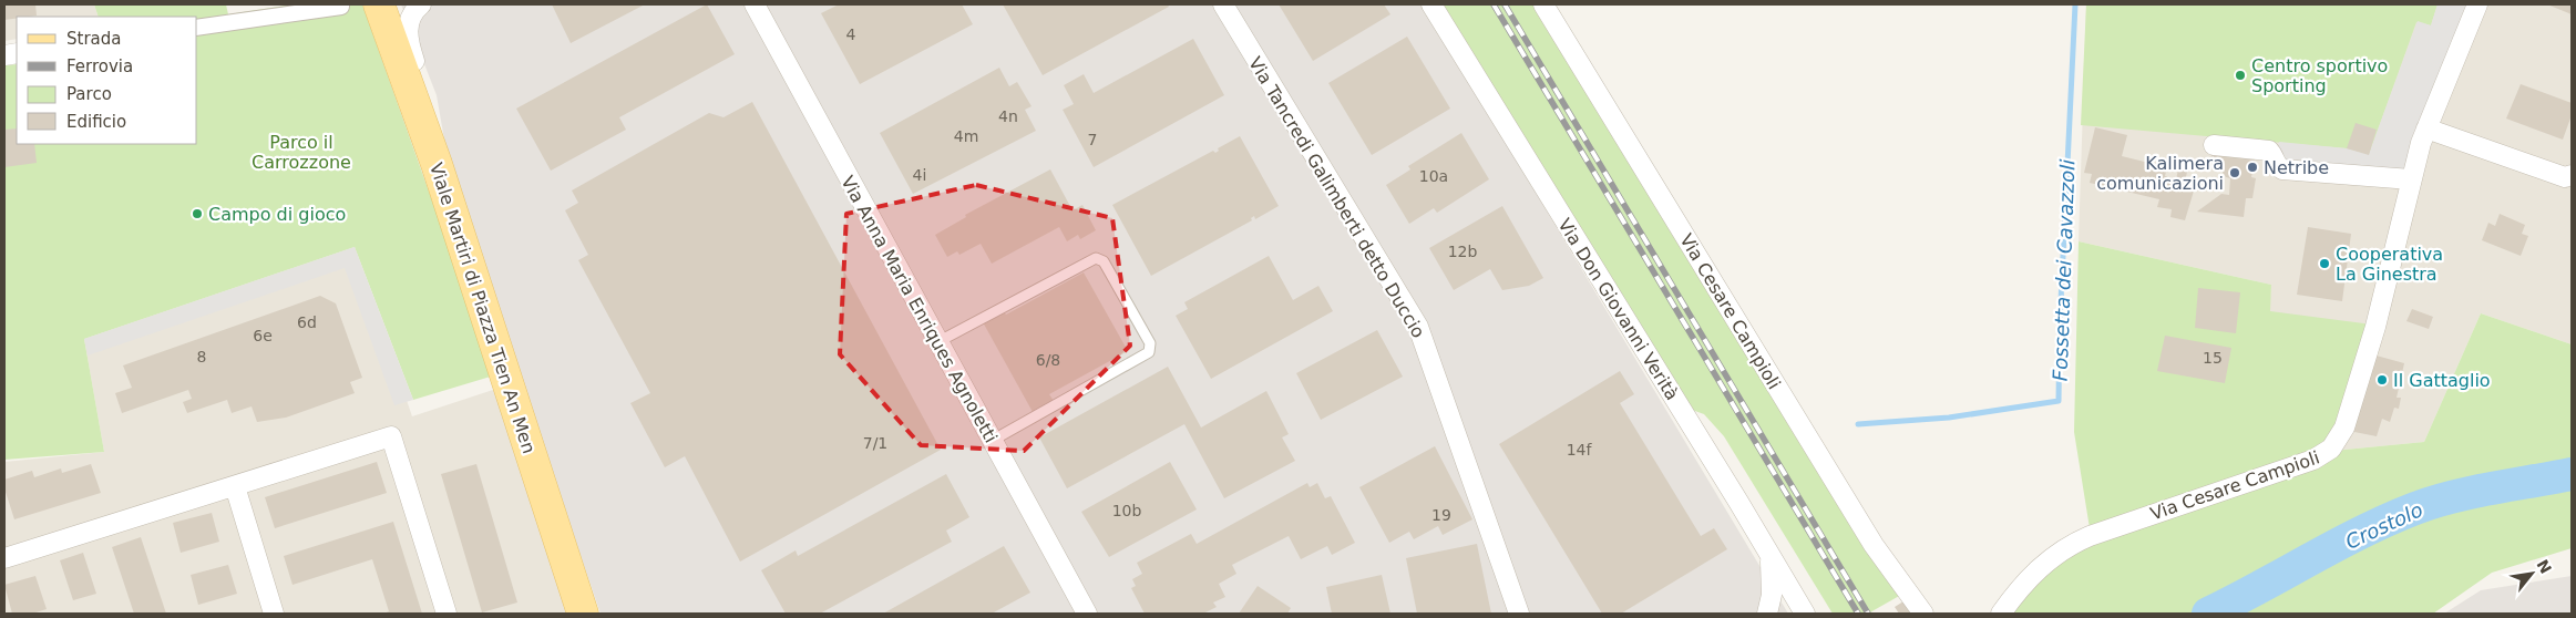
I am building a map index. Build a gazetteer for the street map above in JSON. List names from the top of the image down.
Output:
{
  "streets": {
    "main road": ["Viale Martiri di Piazza Tien An Men"],
    "street": [
      "Via Tancredi Galimberti detto Duccio",
      "Via Anna Maria Enriques Agnoletti",
      "Via Don Giovanni Verità",
      "Via Cesare Campioli"
    ]
  },
  "water": ["Fossetta dei Cavazzoli", "Crostolo"],
  "parks": ["Parco il Carrozzone"],
  "places": [
    "Centro sportivo Sporting",
    "Netribe",
    "Kalimera comunicazioni",
    "Campo di gioco",
    "Cooperativa La Ginestra",
    "Il Gattaglio"
  ],
  "house_numbers": [
    "4",
    "4n",
    "4m",
    "7",
    "4i",
    "10a",
    "12b",
    "6d",
    "6e",
    "8",
    "15",
    "6/8",
    "7/1",
    "14f",
    "10b",
    "19"
  ],
  "legend": [
    "Strada",
    "Ferrovia",
    "Parco",
    "Edificio"
  ],
  "north": "top right"
}
